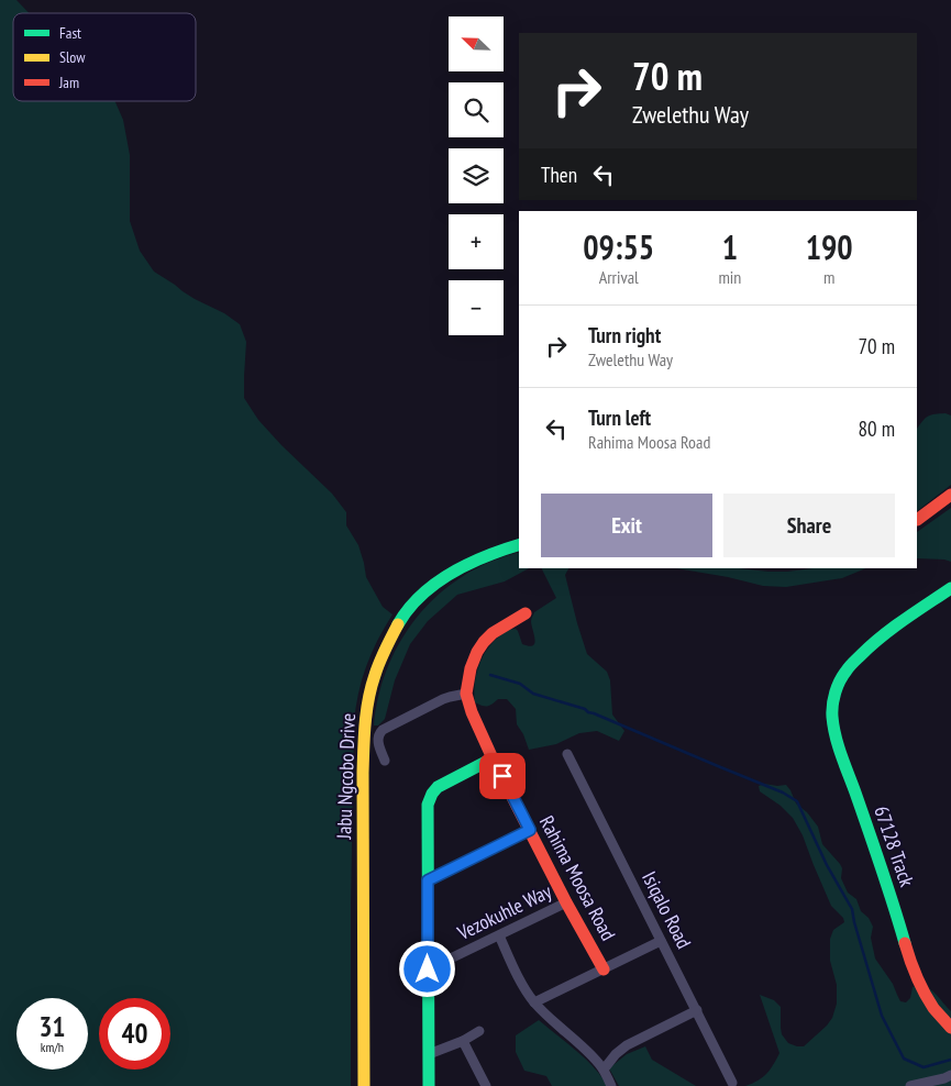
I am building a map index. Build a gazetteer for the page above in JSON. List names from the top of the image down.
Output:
{
  "streets": {
    "street": [
      "Jabu Ngcobo Drive",
      "67128 Track",
      "Rahima Moosa Road",
      "Isiqalo Road",
      "Vezokuhle Way"
    ]
  },
  "crossings": [
    ["Rahima Moosa Road", "Vezokuhle Way"]
  ],
  "legend": ["Fast", "Slow", "Jam"],
  "north": "top left",
  "page": {
    "map_buttons": ["+", "−"],
    "turn": ["70 m", "Zwelethu Way"],
    "then": "Then",
    "eta": [
      "09:55",
      "Arrival",
      "1",
      "min",
      "190",
      "m"
    ],
    "list": [
      {
        "name": "Turn right",
        "note": "Zwelethu Way",
        "value": "70 m"
      },
      {
        "name": "Turn left",
        "note": "Rahima Moosa Road",
        "value": "80 m"
      }
    ],
    "buttons": ["Exit", "Share"],
    "speed": "31 km/h",
    "limit": "40"
  }
}
